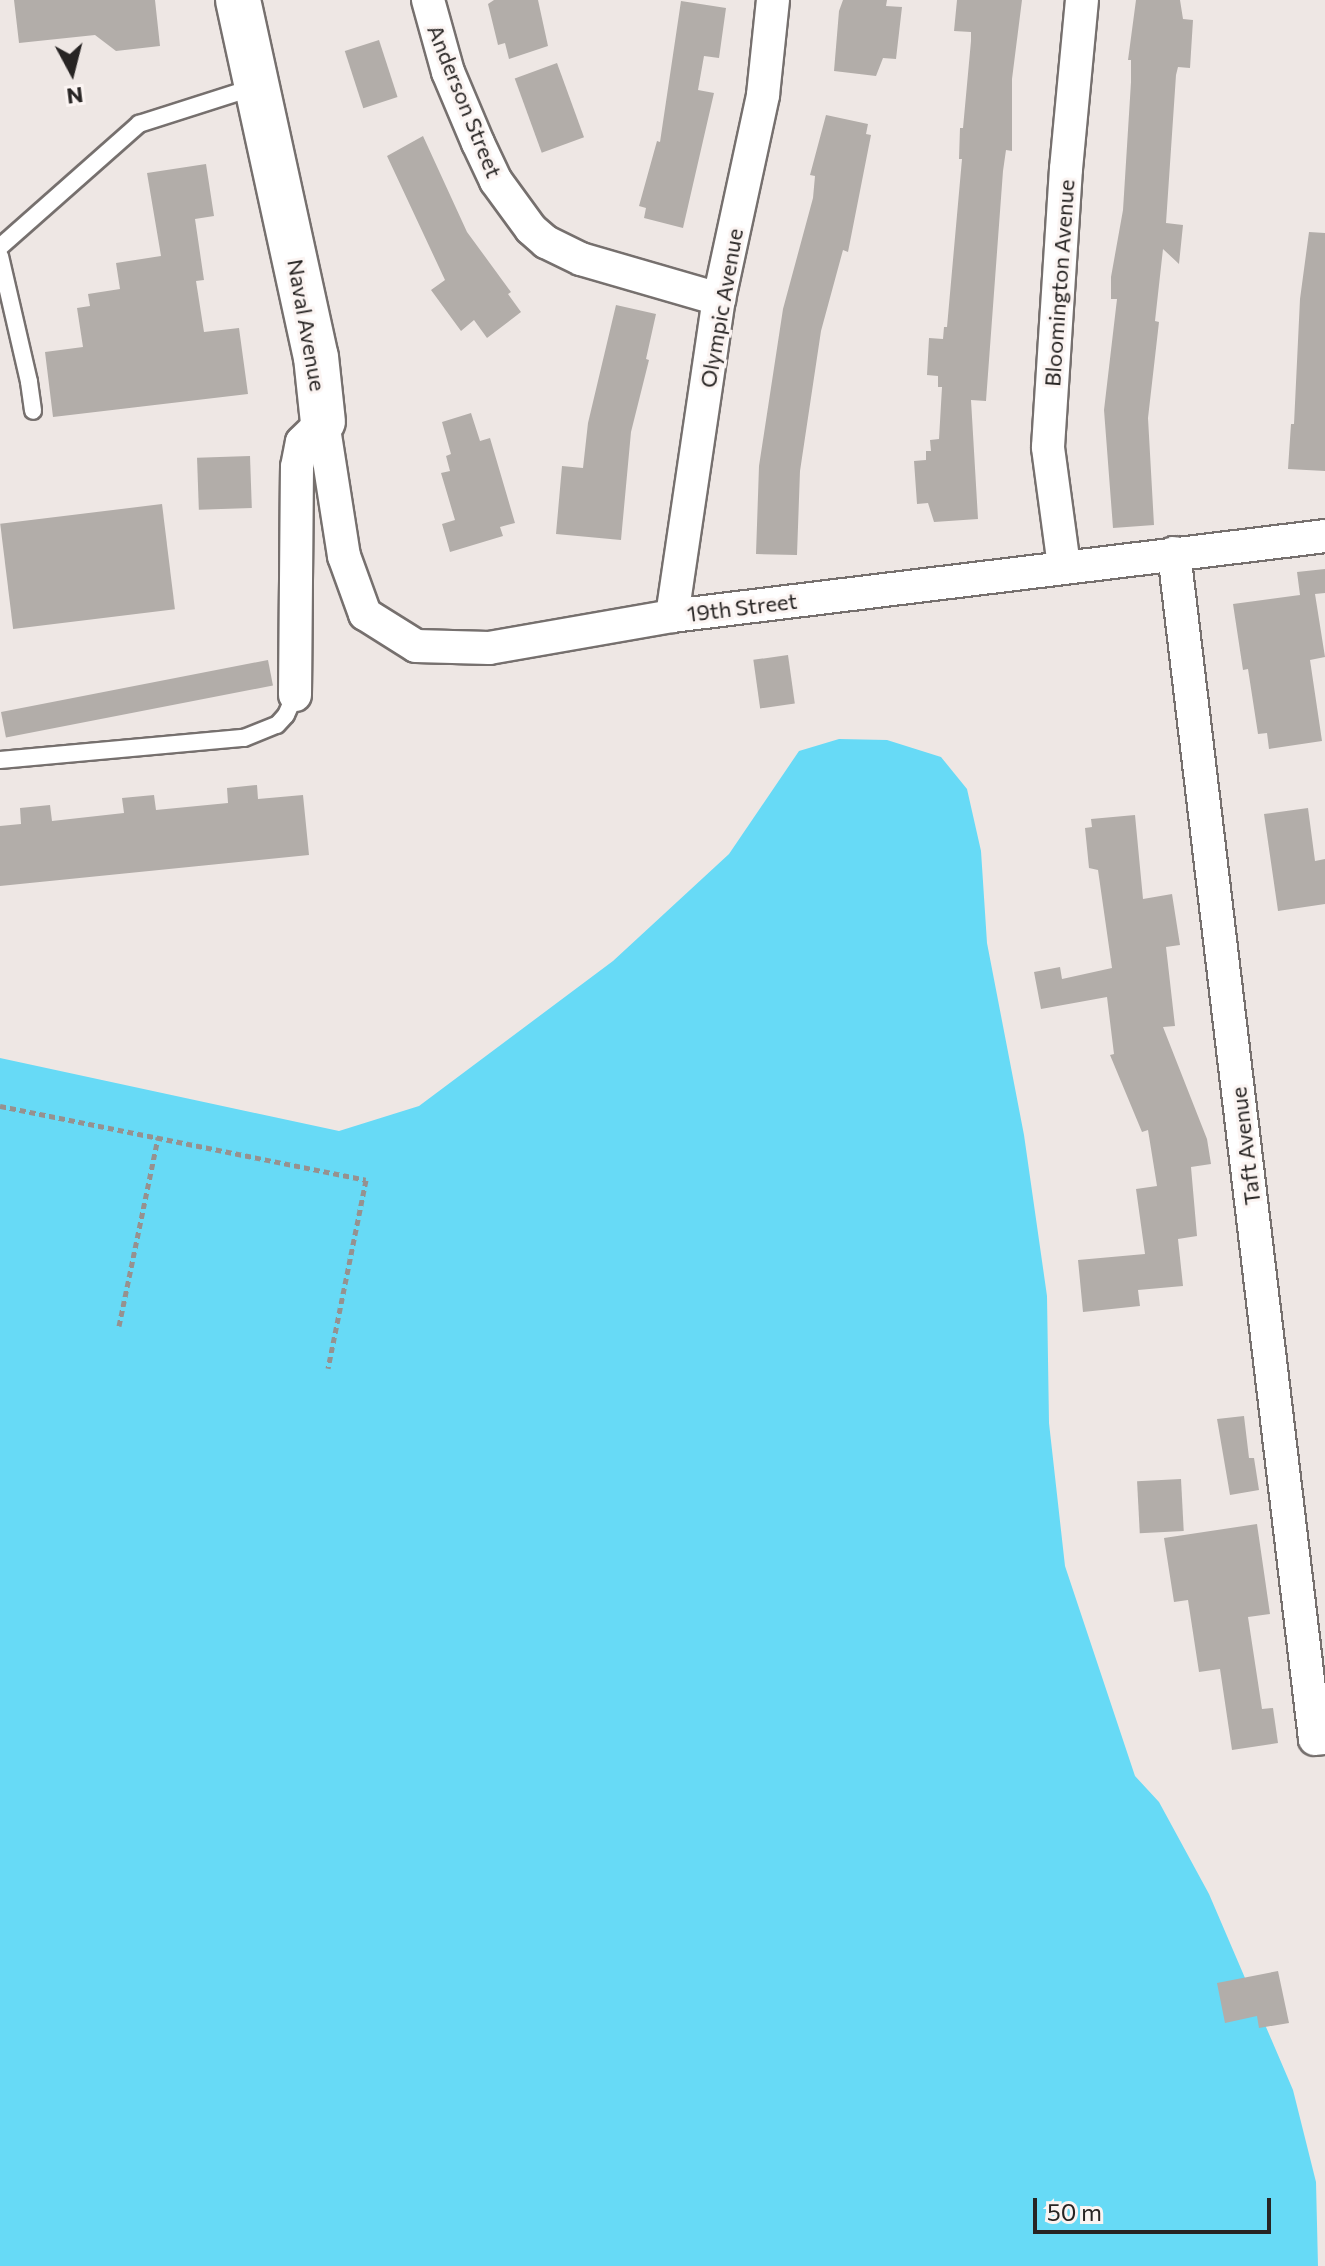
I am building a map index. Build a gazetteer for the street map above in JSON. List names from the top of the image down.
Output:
{
  "streets": {
    "street": [
      "Anderson Street",
      "Bloomington Avenue",
      "Olympic Avenue",
      "Naval Avenue",
      "19th Street",
      "Taft Avenue"
    ]
  },
  "crossings": [
    ["Anderson Street", "Olympic Avenue"],
    ["Bloomington Avenue", "19th Street"],
    ["Olympic Avenue", "19th Street"],
    ["Naval Avenue", "19th Street"],
    ["19th Street", "Taft Avenue"]
  ],
  "scale_bar": "50 m",
  "north": "bottom"
}
